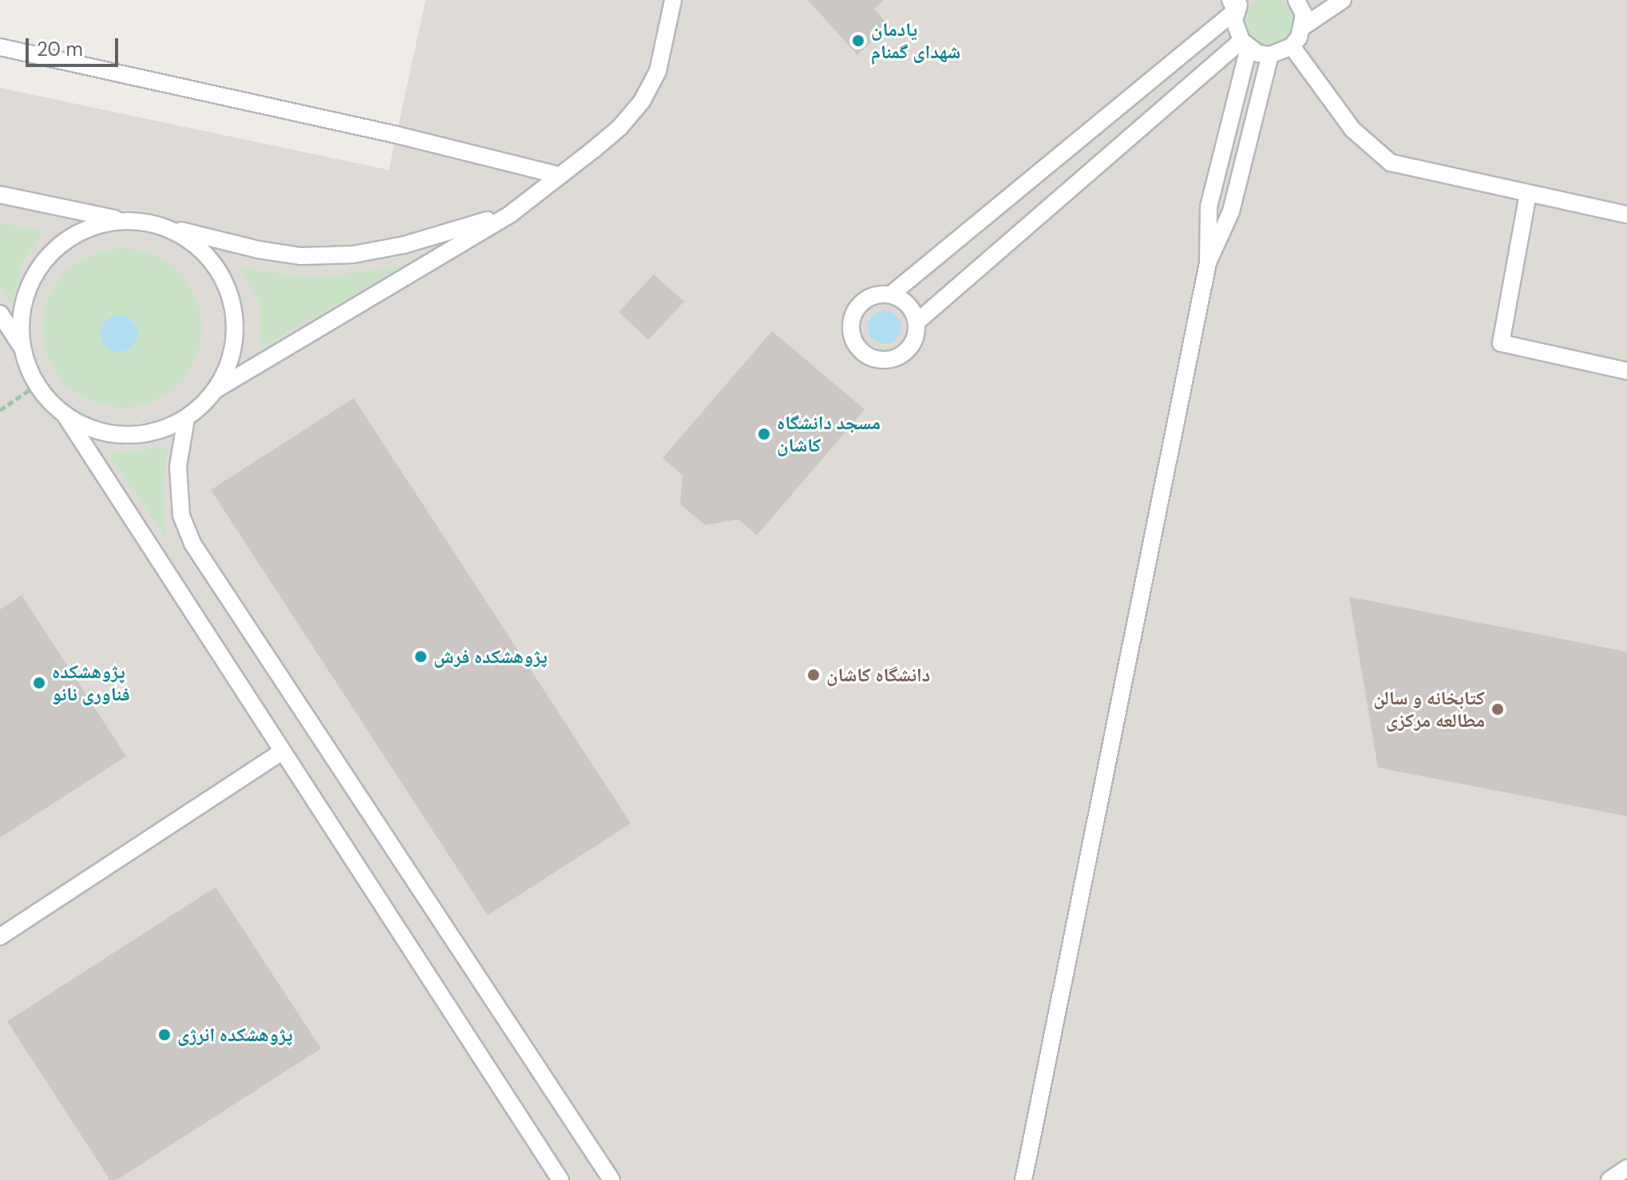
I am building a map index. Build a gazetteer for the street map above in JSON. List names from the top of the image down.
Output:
{
  "places": [
    "یادمان شهدای گمنام",
    "مسجد دانشگاه کاشان",
    "پژوهشکده فرش",
    "دانشگاه کاشان",
    "پژوهشکده فناوری نانو",
    "کتابخانه و سالن مطالعه مرکزی",
    "پژوهشکده انرژی"
  ],
  "scale_bar": "20 m"
}
